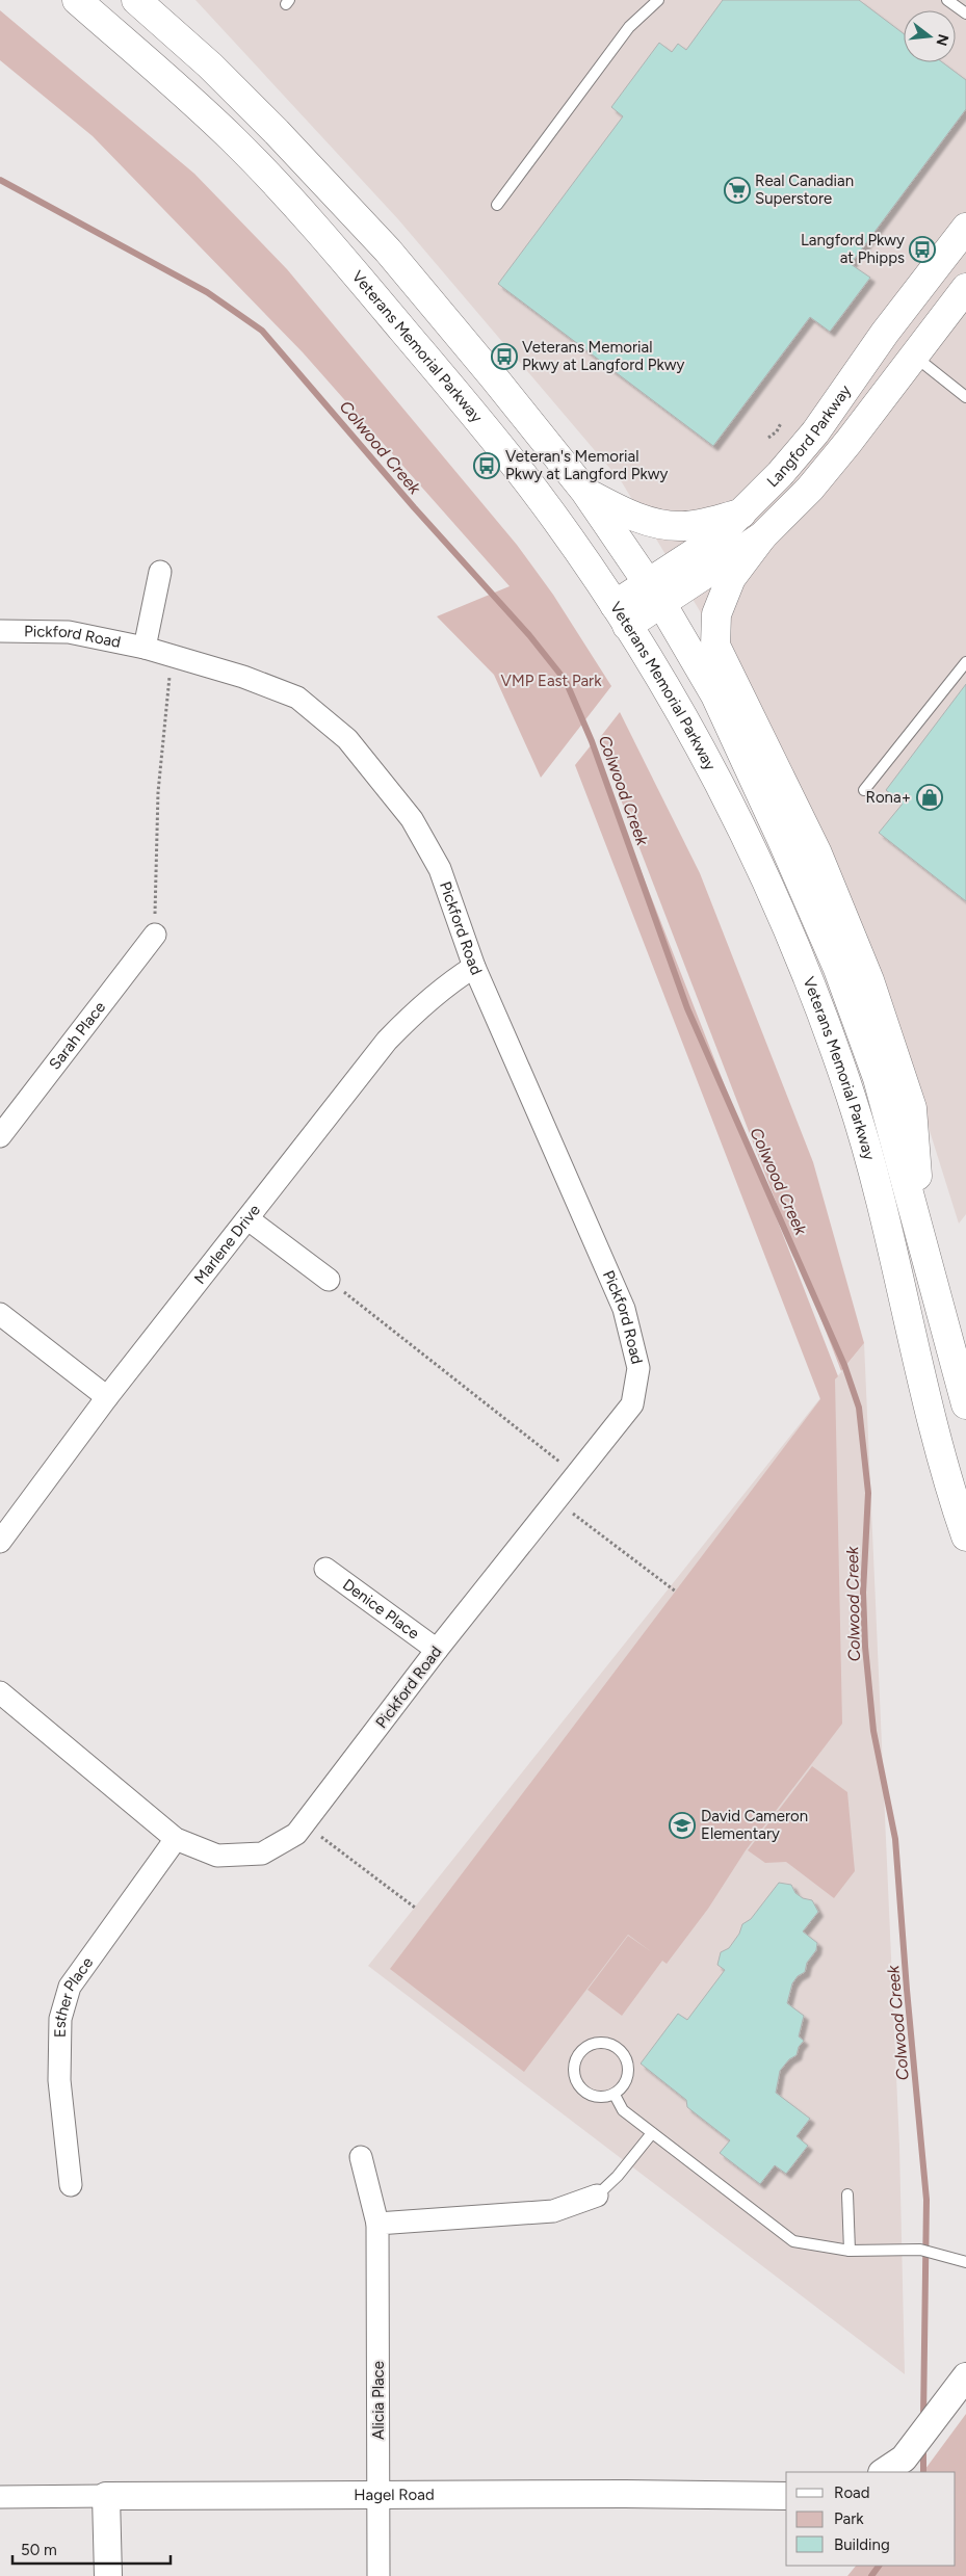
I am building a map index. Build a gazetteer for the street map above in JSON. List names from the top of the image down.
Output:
{
  "streets": {
    "main road": ["Veterans Memorial Parkway", "Langford Parkway"],
    "street": [
      "Pickford Road",
      "Sarah Place",
      "Marlene Drive",
      "Denice Place",
      "Esther Place",
      "Alicia Place",
      "Hagel Road"
    ]
  },
  "crossings": [
    ["Veterans Memorial Parkway", "Langford Parkway"],
    ["Pickford Road", "Marlene Drive"],
    ["Pickford Road", "Denice Place"],
    ["Pickford Road", "Esther Place"],
    ["Alicia Place", "Hagel Road"]
  ],
  "water": ["Colwood Creek"],
  "parks": ["VMP East Park"],
  "places": {
    "supermarket": ["Real Canadian Superstore"],
    "bus stop": ["Langford Pkwy at Phipps", "Veterans Memorial Pkwy at Langford Pkwy", "Veteran's Memorial Pkwy at Langford Pkwy"],
    "shop": ["Rona+"],
    "school or university": ["David Cameron Elementary"]
  },
  "legend": ["Road", "Park", "Building"],
  "scale_bar": "50 m",
  "north": "right"
}
